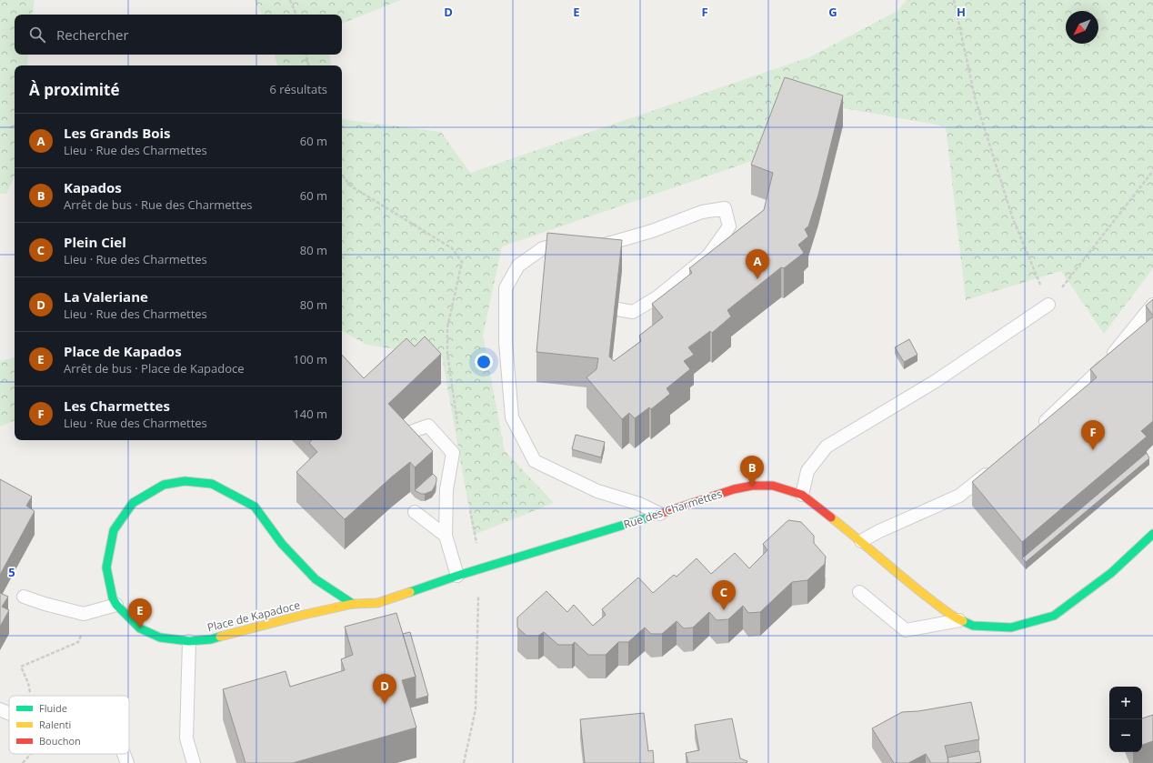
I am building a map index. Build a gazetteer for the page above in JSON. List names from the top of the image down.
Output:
{
  "streets": {
    "street": ["Rue des Charmettes", "Place de Kapadoce"]
  },
  "crossings": [
    ["Rue des Charmettes", "Place de Kapadoce"]
  ],
  "legend": ["Fluide", "Ralenti", "Bouchon"],
  "north": "bottom left",
  "page": {
    "search": "Rechercher",
    "heading": ["À proximité", "6 résultats"],
    "list": [
      {
        "mark": "A",
        "name": "Les Grands Bois",
        "note": "Lieu · Rue des Charmettes",
        "value": "60 m"
      },
      {
        "mark": "B",
        "name": "Kapados",
        "note": "Arrêt de bus · Rue des Charmettes",
        "value": "60 m"
      },
      {
        "mark": "C",
        "name": "Plein Ciel",
        "note": "Lieu · Rue des Charmettes",
        "value": "80 m"
      },
      {
        "mark": "D",
        "name": "La Valeriane",
        "note": "Lieu · Rue des Charmettes",
        "value": "80 m"
      },
      {
        "mark": "E",
        "name": "Place de Kapados",
        "note": "Arrêt de bus · Place de Kapadoce",
        "value": "100 m"
      },
      {
        "mark": "F",
        "name": "Les Charmettes",
        "note": "Lieu · Rue des Charmettes",
        "value": "140 m"
      }
    ],
    "pins": [
      "A",
      "F",
      "B",
      "C",
      "E",
      "D"
    ],
    "map_buttons": ["+", "−"]
  },
  "grid": {
    "columns": [
      "D",
      "E",
      "F",
      "G",
      "H"
    ],
    "rows": ["5"]
  }
}
